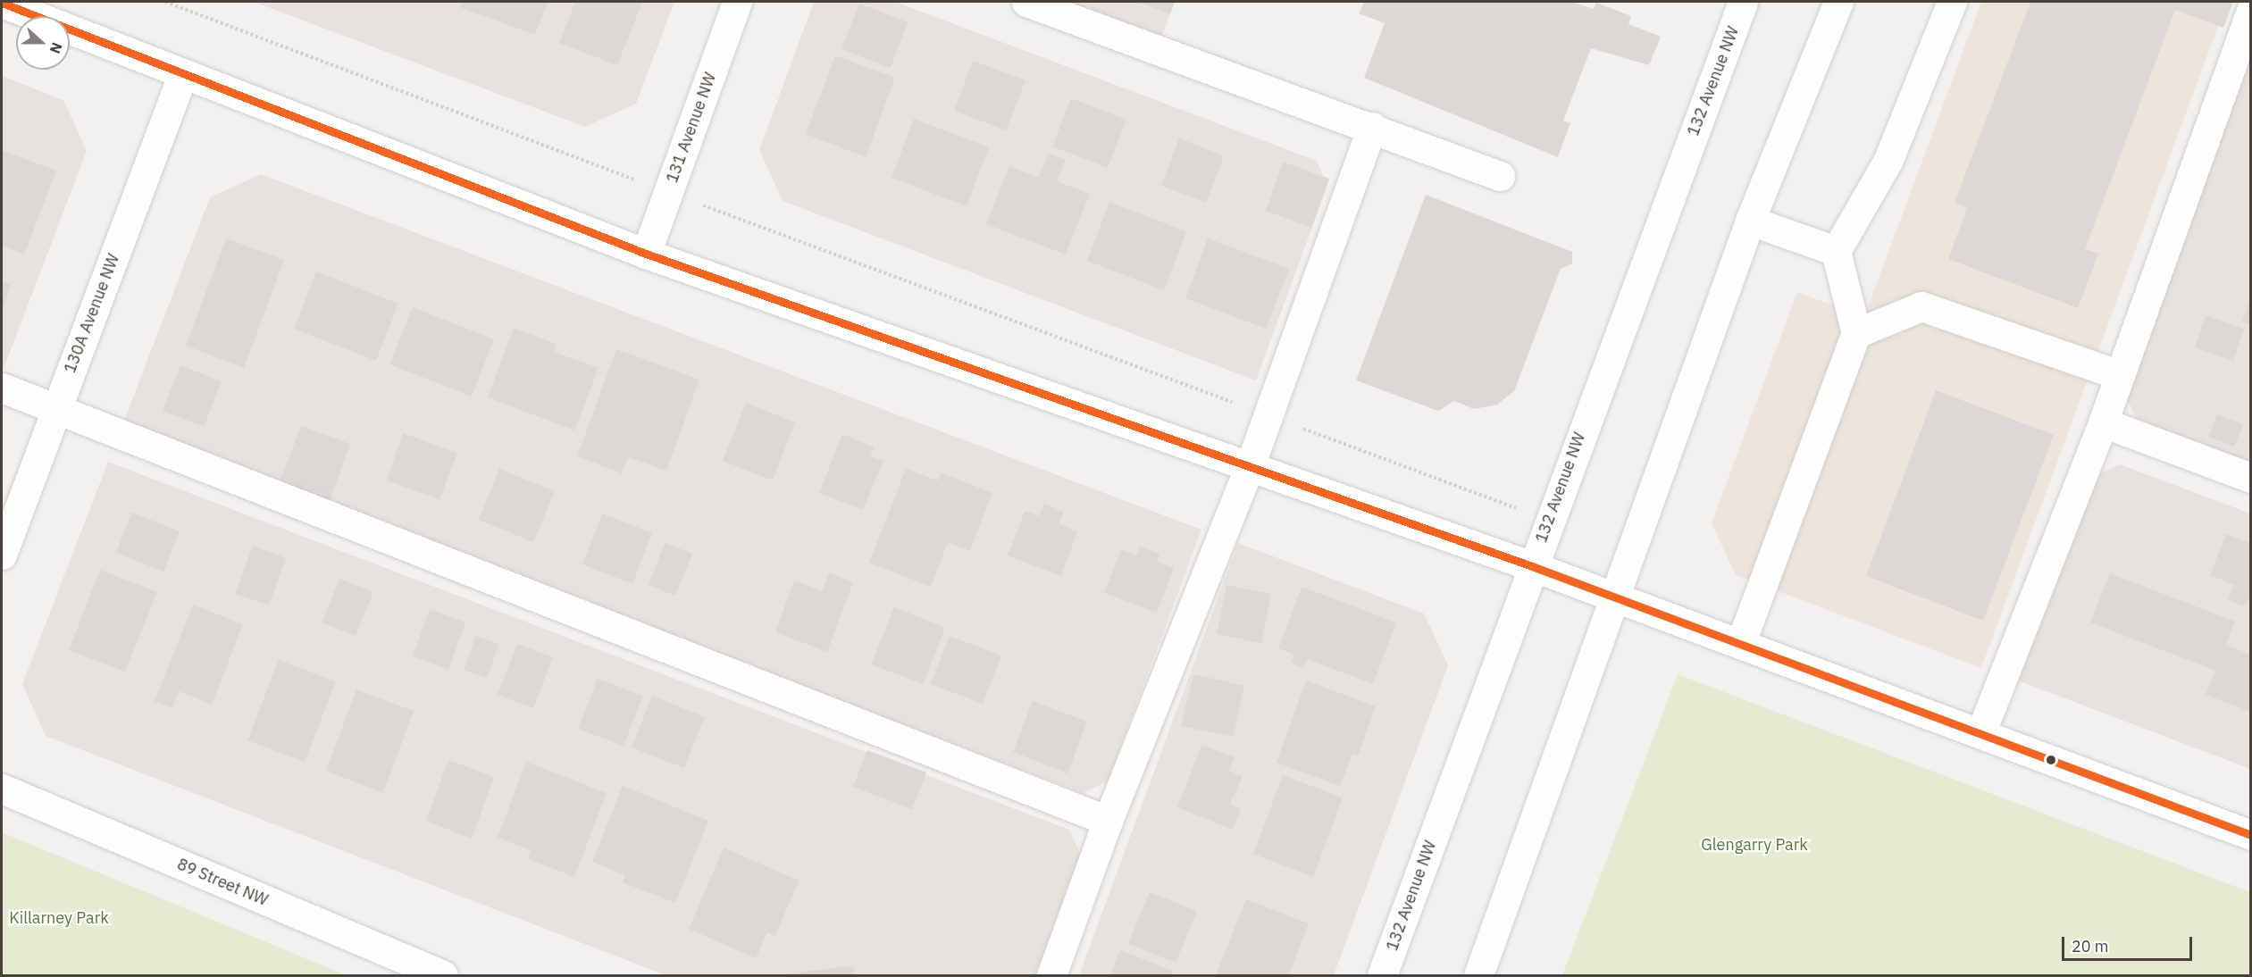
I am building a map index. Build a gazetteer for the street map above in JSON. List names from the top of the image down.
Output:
{
  "streets": {
    "street": [
      "132 Avenue NW",
      "131 Avenue NW",
      "130A Avenue NW",
      "89 Street NW"
    ]
  },
  "parks": ["Glengarry Park", "Killarney Park"],
  "scale_bar": "20 m",
  "north": "right"
}
